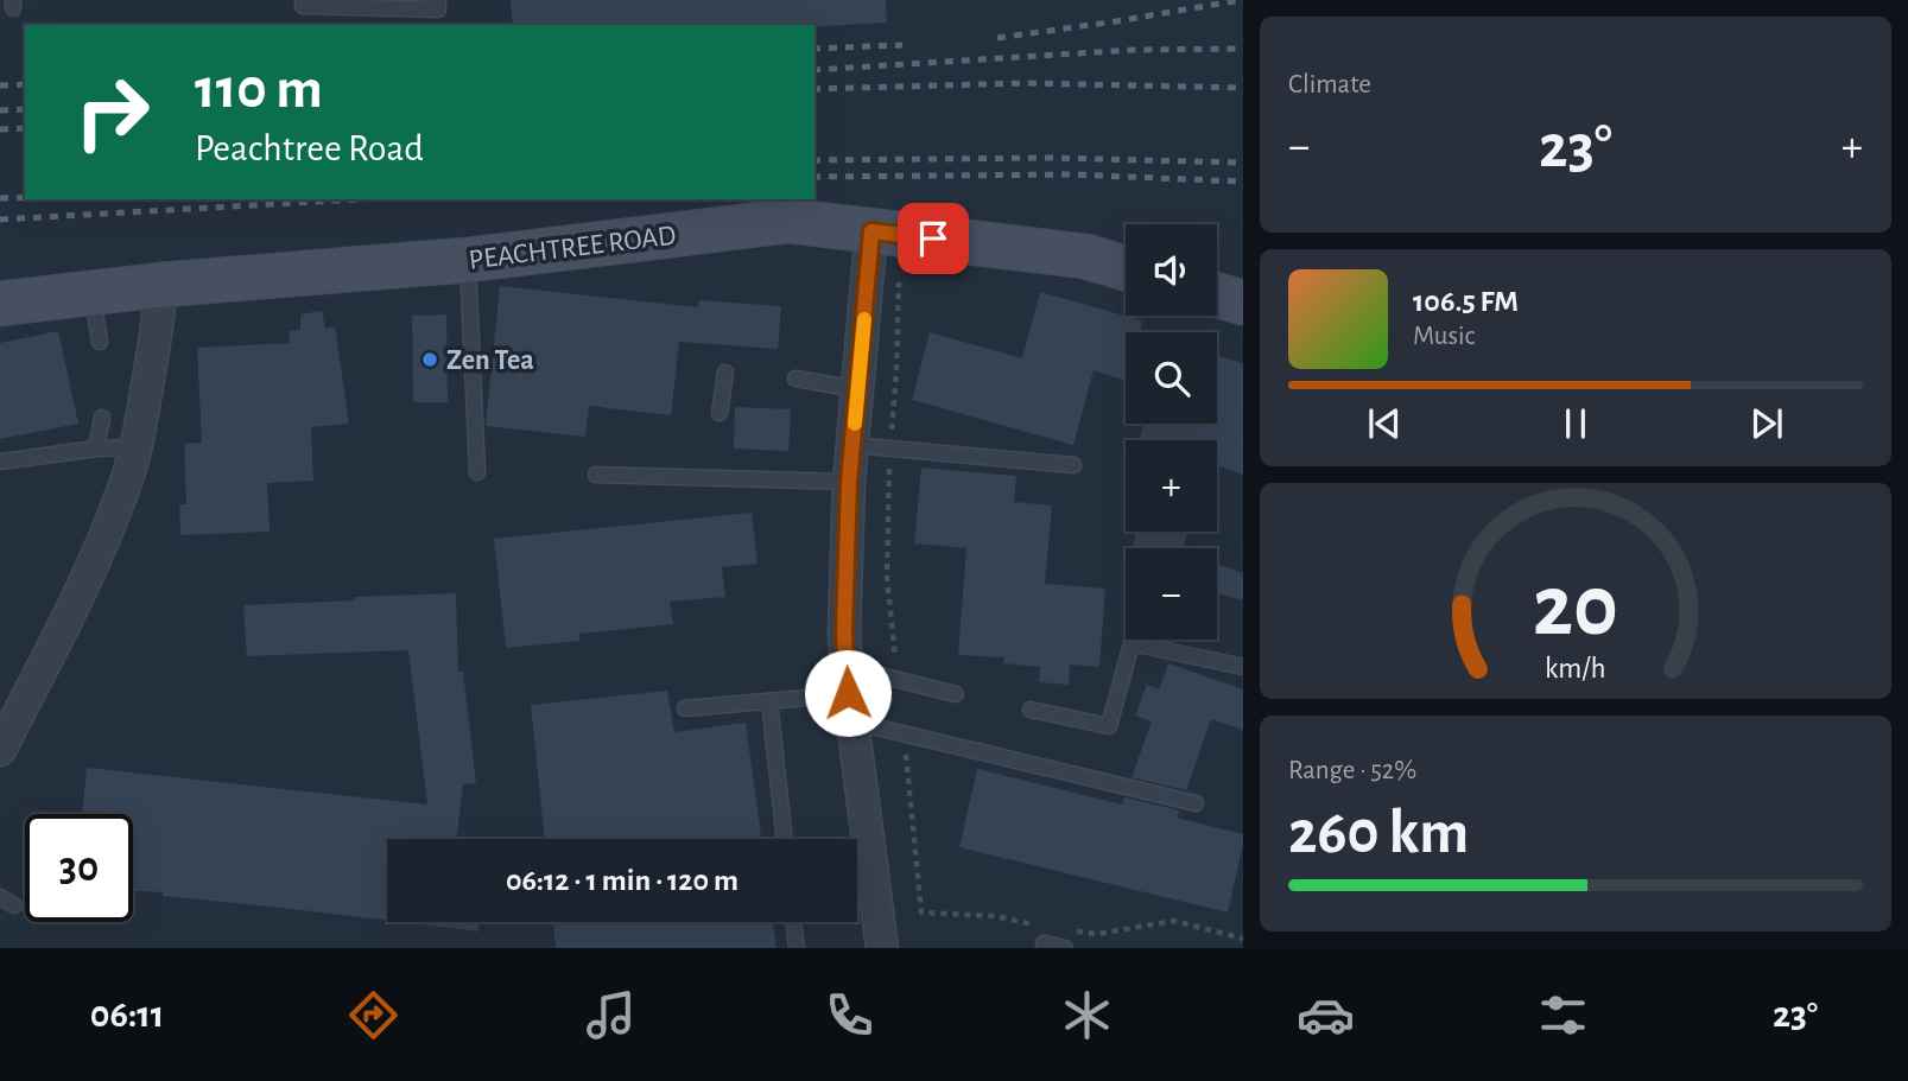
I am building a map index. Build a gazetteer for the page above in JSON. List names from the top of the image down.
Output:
{
  "streets": {
    "street": ["PEACHTREE ROAD"]
  },
  "places": ["Zen Tea"],
  "page": {
    "tile": [
      "Climate",
      ["Range · 52%", "260 km"]
    ],
    "turn": ["110 m", "Peachtree Road"],
    "heat": ["−", "23°", "+"],
    "map_buttons": ["+", "−"],
    "song": ["106.5 FM", "Music"],
    "limit": "30",
    "trip": "06:12 · 1 min · 120 m",
    "tabs": ["06:11", "23°"],
    "gauge": ["20", "km/h"]
  }
}
